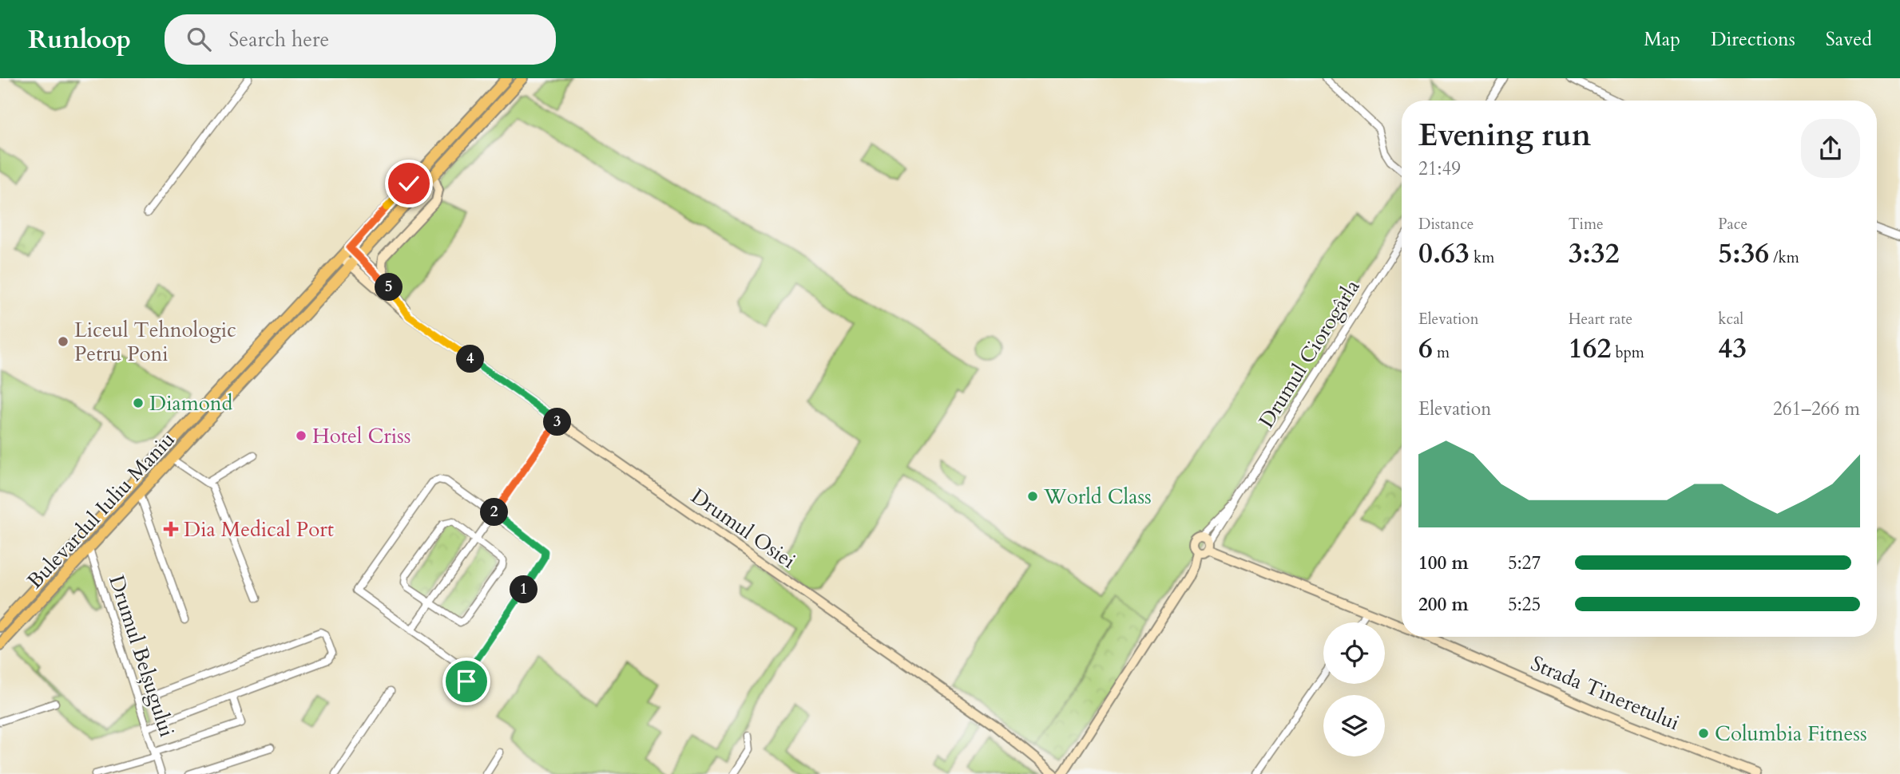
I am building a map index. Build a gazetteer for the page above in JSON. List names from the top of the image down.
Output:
{
  "streets": {
    "main road": ["Bulevardul Iuliu Maniu"],
    "street": [
      "Drumul Ciorogârla",
      "Drumul Osiei",
      "Drumul Belșugului",
      "Strada Tineretului"
    ]
  },
  "crossings": [
    ["Drumul Ciorogârla", "Strada Tineretului"],
    ["Bulevardul Iuliu Maniu", "Drumul Osiei"],
    ["Bulevardul Iuliu Maniu", "Drumul Belșugului"]
  ],
  "places": {
    "other": [
      "Liceul Tehnologic Petru Poni",
      "Diamond",
      "Hotel Criss",
      "World Class",
      "Columbia Fitness"
    ],
    "health": ["Dia Medical Port"]
  },
  "page": {
    "header": "Runloop",
    "search": "Search here",
    "nav": ["Map", "Directions", "Saved"],
    "heading": ["Evening run", "21:49"],
    "stats": [
      ["Distance", "0.63 km"],
      ["Time", "3:32"],
      ["Pace", "5:36 /km"],
      ["Elevation", "6 m"],
      ["Heart rate", "162 bpm"],
      ["kcal", "43"]
    ],
    "pins": [
      "5",
      "4",
      "3",
      "2",
      "1"
    ],
    "chart": ["Elevation", "261–266 m"],
    "list": [
      {
        "name": "100 m",
        "note": "5:27"
      },
      {
        "name": "200 m",
        "note": "5:25"
      }
    ]
  }
}
